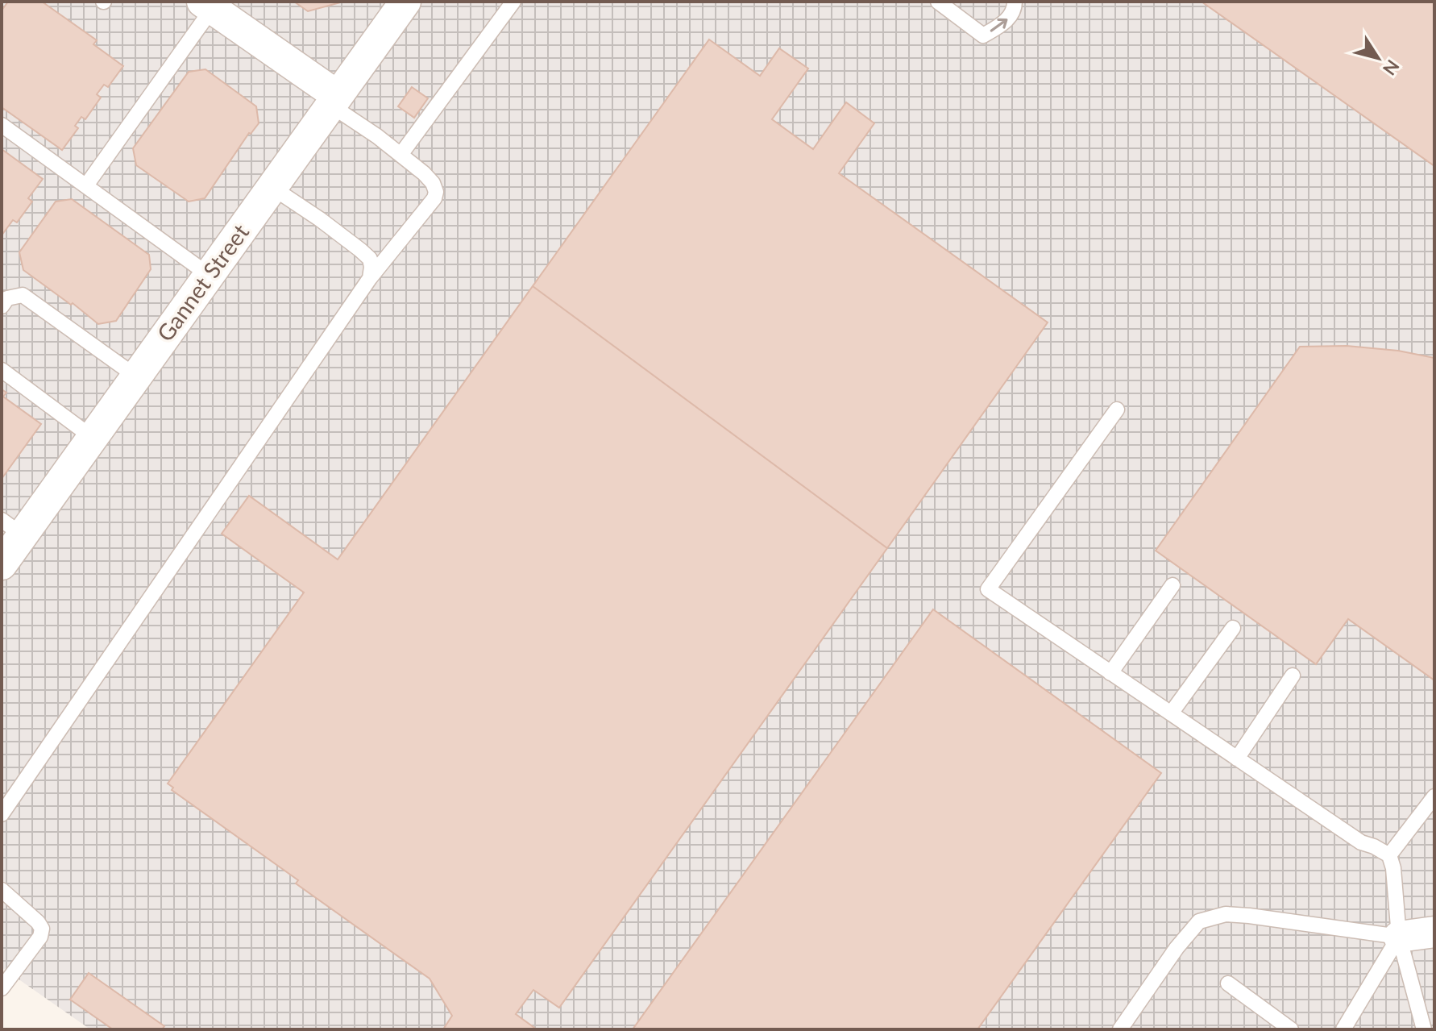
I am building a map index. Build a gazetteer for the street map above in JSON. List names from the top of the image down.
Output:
{
  "streets": {
    "street": ["Gannet Street"]
  },
  "north": "bottom right"
}
